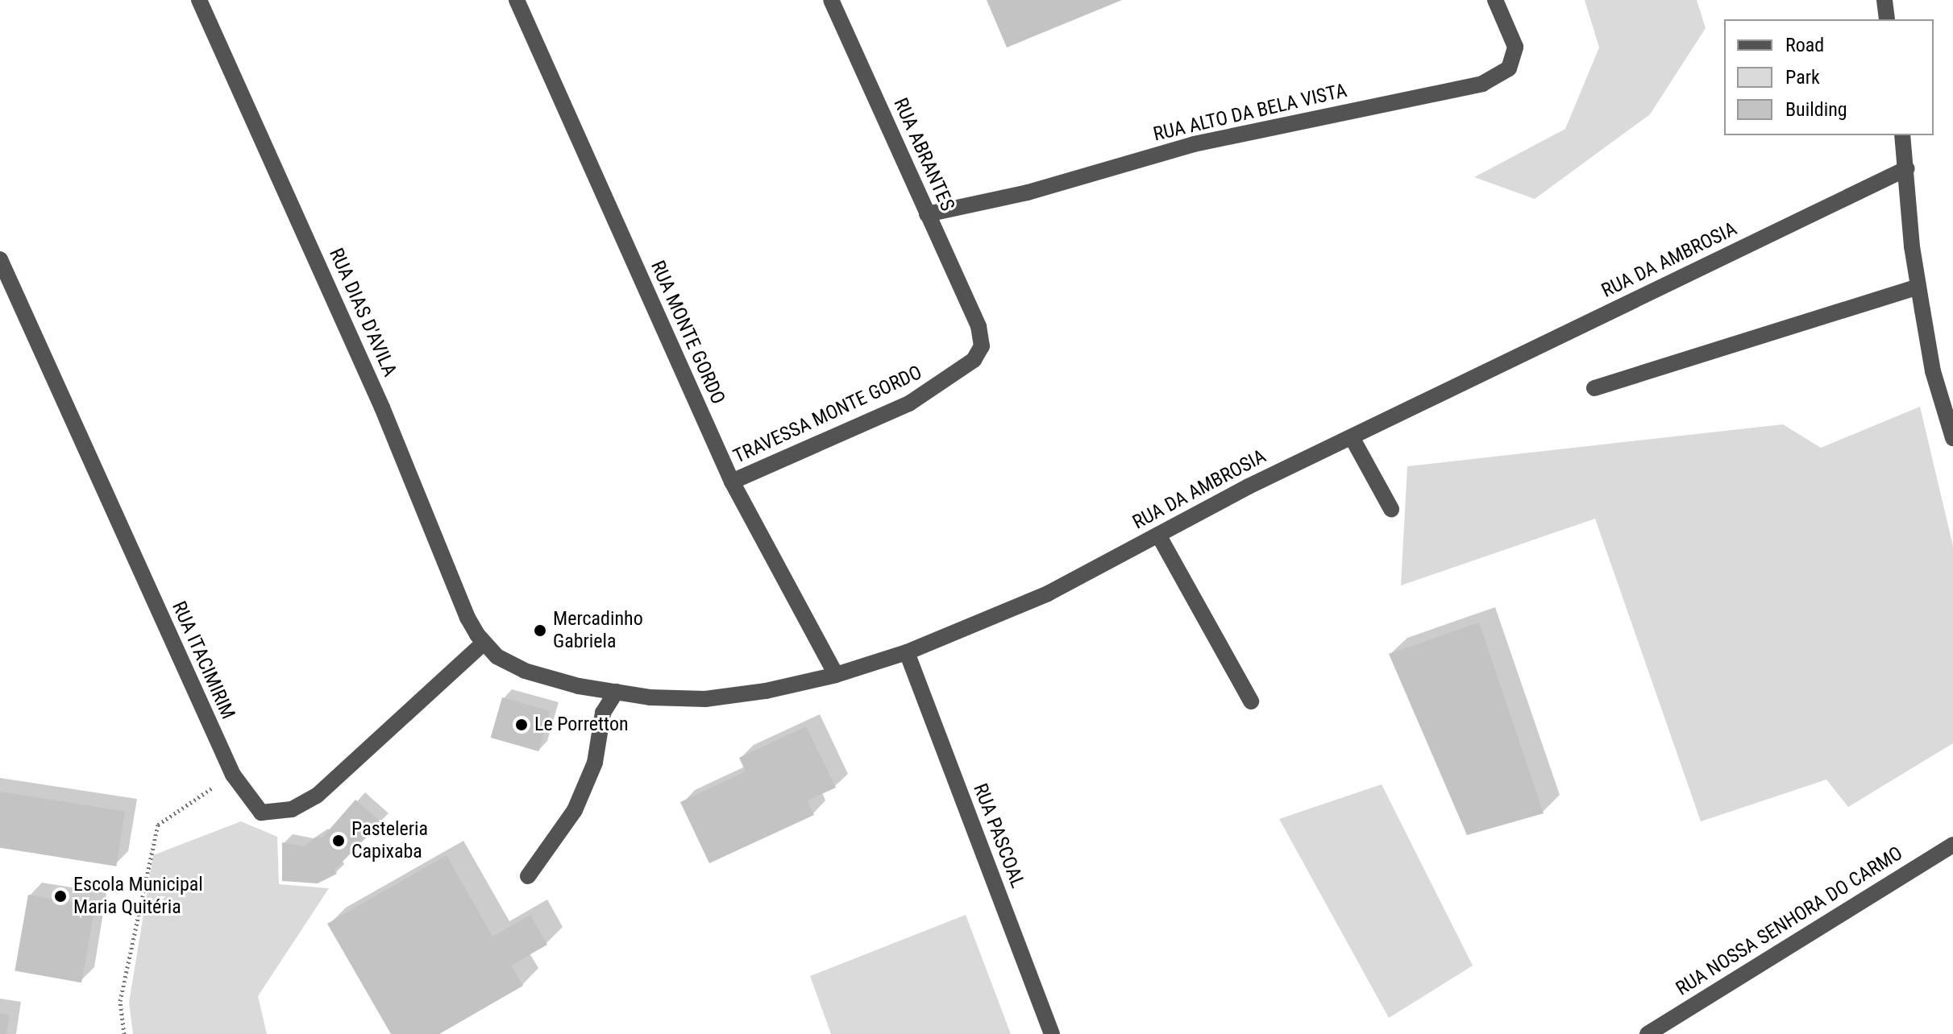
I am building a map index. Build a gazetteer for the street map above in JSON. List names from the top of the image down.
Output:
{
  "streets": {
    "street": [
      "RUA ALTO DA BELA VISTA",
      "RUA ABRANTES",
      "RUA DA AMBROSIA",
      "RUA DIAS D'AVILA",
      "RUA MONTE GORDO",
      "TRAVESSA MONTE GORDO",
      "RUA ITACIMIRIM",
      "RUA PASCOAL",
      "RUA NOSSA SENHORA DO CARMO"
    ]
  },
  "crossings": [
    ["RUA ALTO DA BELA VISTA", "RUA ABRANTES"],
    ["RUA ABRANTES", "TRAVESSA MONTE GORDO"],
    ["RUA DA AMBROSIA", "RUA DIAS D'AVILA"],
    ["RUA DA AMBROSIA", "RUA MONTE GORDO"],
    ["RUA DA AMBROSIA", "RUA ITACIMIRIM"],
    ["RUA DA AMBROSIA", "RUA PASCOAL"],
    ["RUA DIAS D'AVILA", "RUA ITACIMIRIM"],
    ["RUA MONTE GORDO", "TRAVESSA MONTE GORDO"]
  ],
  "places": [
    "Mercadinho Gabriela",
    "Le Porretton",
    "Pasteleria Capixaba",
    "Escola Municipal Maria Quitéria"
  ],
  "legend": ["Road", "Park", "Building"]
}
